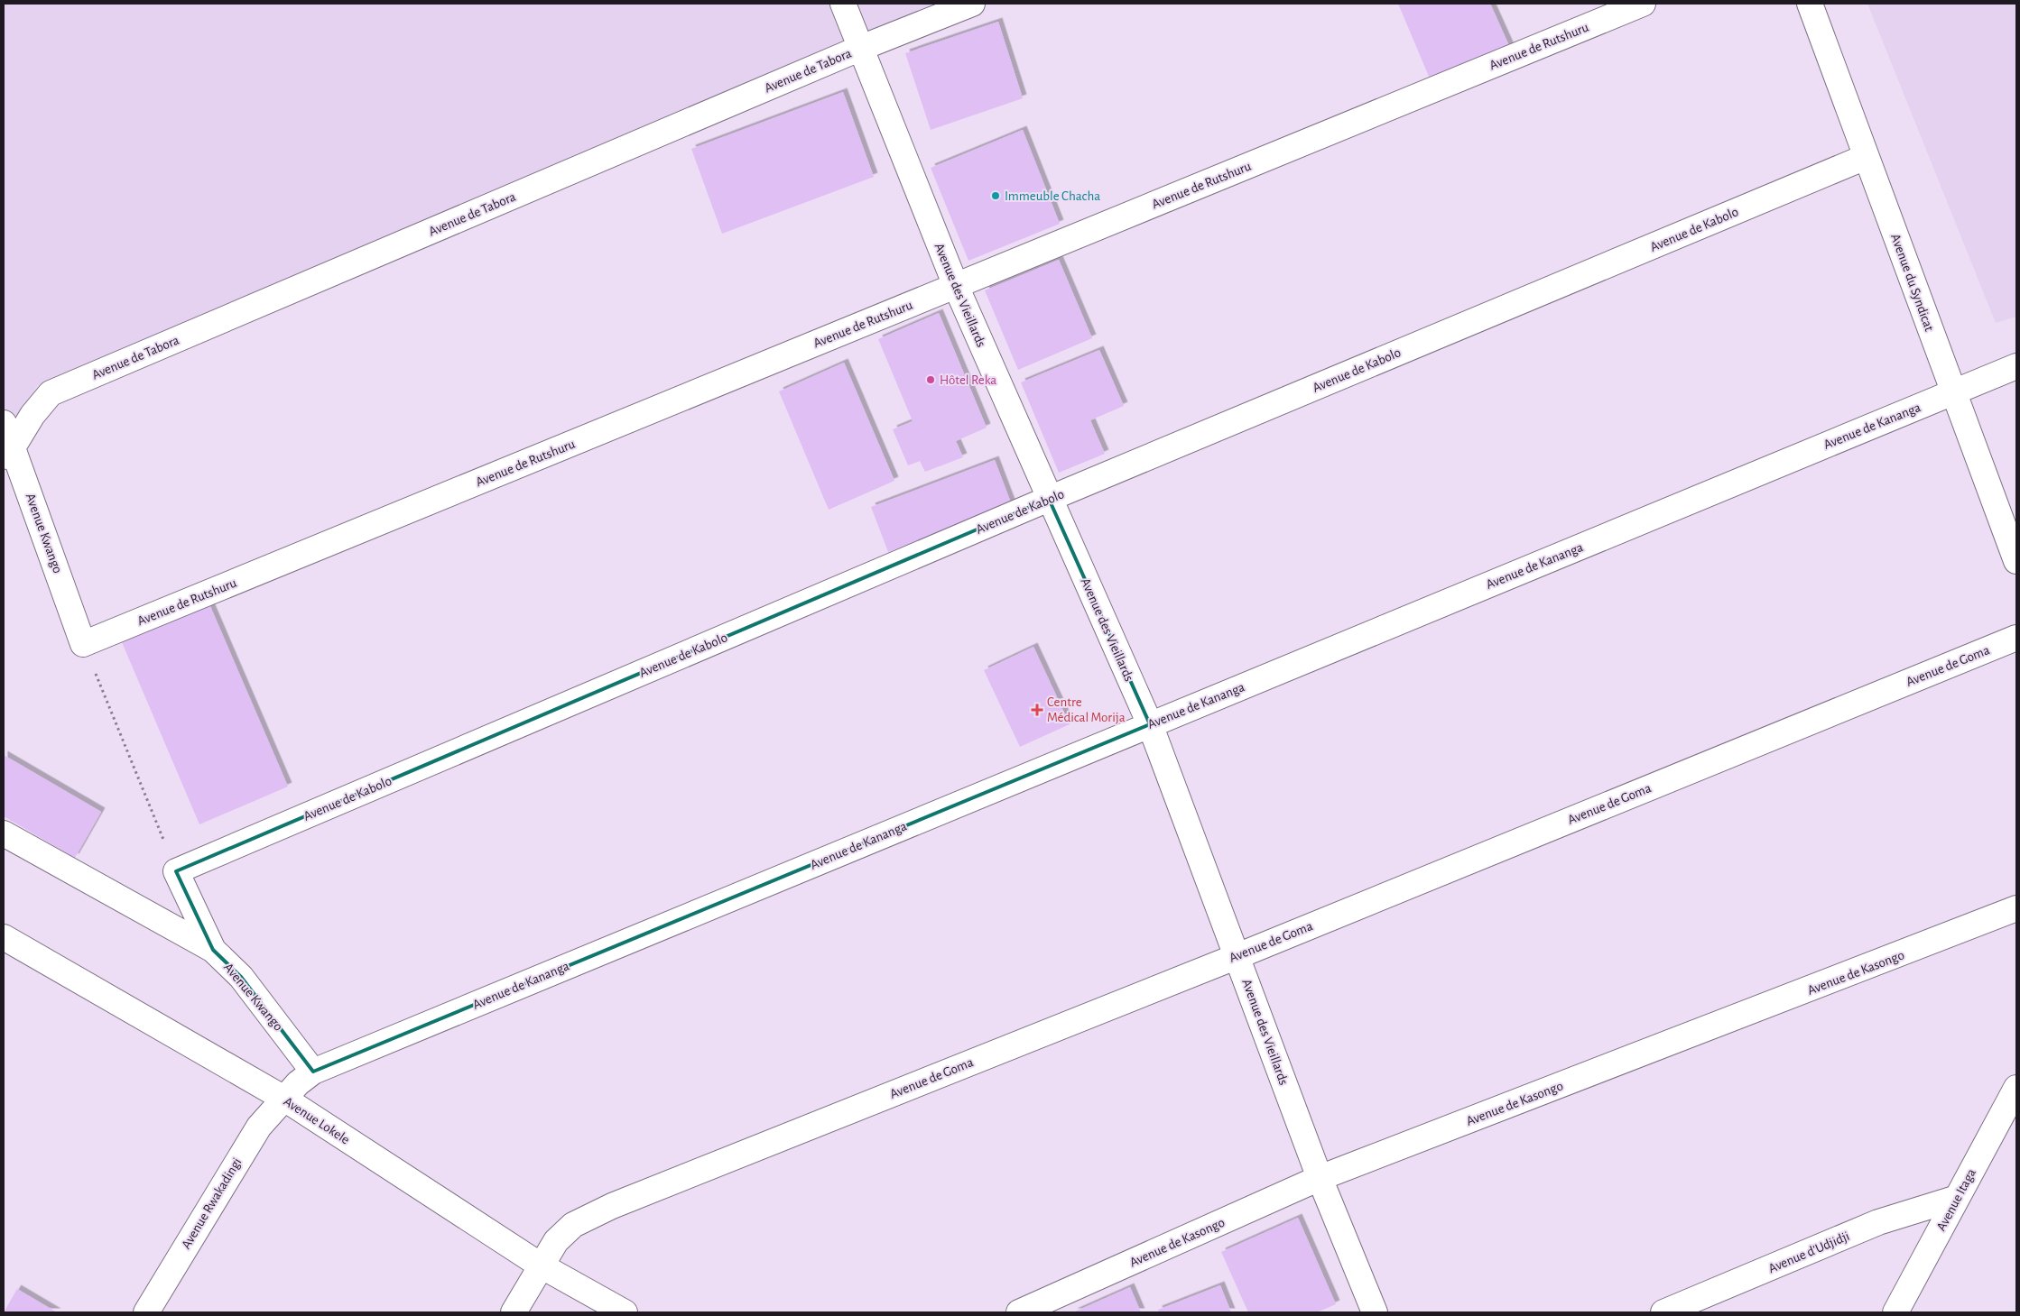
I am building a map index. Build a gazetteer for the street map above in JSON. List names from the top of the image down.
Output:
{
  "streets": {
    "street": [
      "Avenue de Rutshuru",
      "Avenue de Tabora",
      "Avenue de Kabolo",
      "Avenue du Syndicat",
      "Avenue des Vieillards",
      "Avenue de Kananga",
      "Avenue Kwango",
      "Avenue de Goma",
      "Avenue de Kasongo",
      "Avenue Lokele",
      "Avenue Itaga",
      "Avenue Rwakadingi",
      "Avenue d'Udjidji"
    ]
  },
  "crossings": [
    ["Avenue de Rutshuru", "Avenue des Vieillards"],
    ["Avenue de Rutshuru", "Avenue Kwango"],
    ["Avenue de Tabora", "Avenue des Vieillards"],
    ["Avenue de Tabora", "Avenue Kwango"],
    ["Avenue de Kabolo", "Avenue du Syndicat"],
    ["Avenue de Kabolo", "Avenue des Vieillards"],
    ["Avenue de Kabolo", "Avenue Kwango"],
    ["Avenue du Syndicat", "Avenue de Kananga"],
    ["Avenue des Vieillards", "Avenue de Kananga"],
    ["Avenue des Vieillards", "Avenue de Goma"],
    ["Avenue des Vieillards", "Avenue de Kasongo"],
    ["Avenue de Kananga", "Avenue Kwango"],
    ["Avenue de Kananga", "Avenue Lokele"],
    ["Avenue de Kananga", "Avenue Rwakadingi"],
    ["Avenue de Goma", "Avenue Lokele"],
    ["Avenue Lokele", "Avenue Rwakadingi"],
    ["Avenue Itaga", "Avenue d'Udjidji"]
  ],
  "places": {
    "other": ["Immeuble Chacha", "Hôtel Reka"],
    "health": ["Centre Médical Morija"]
  }
}
